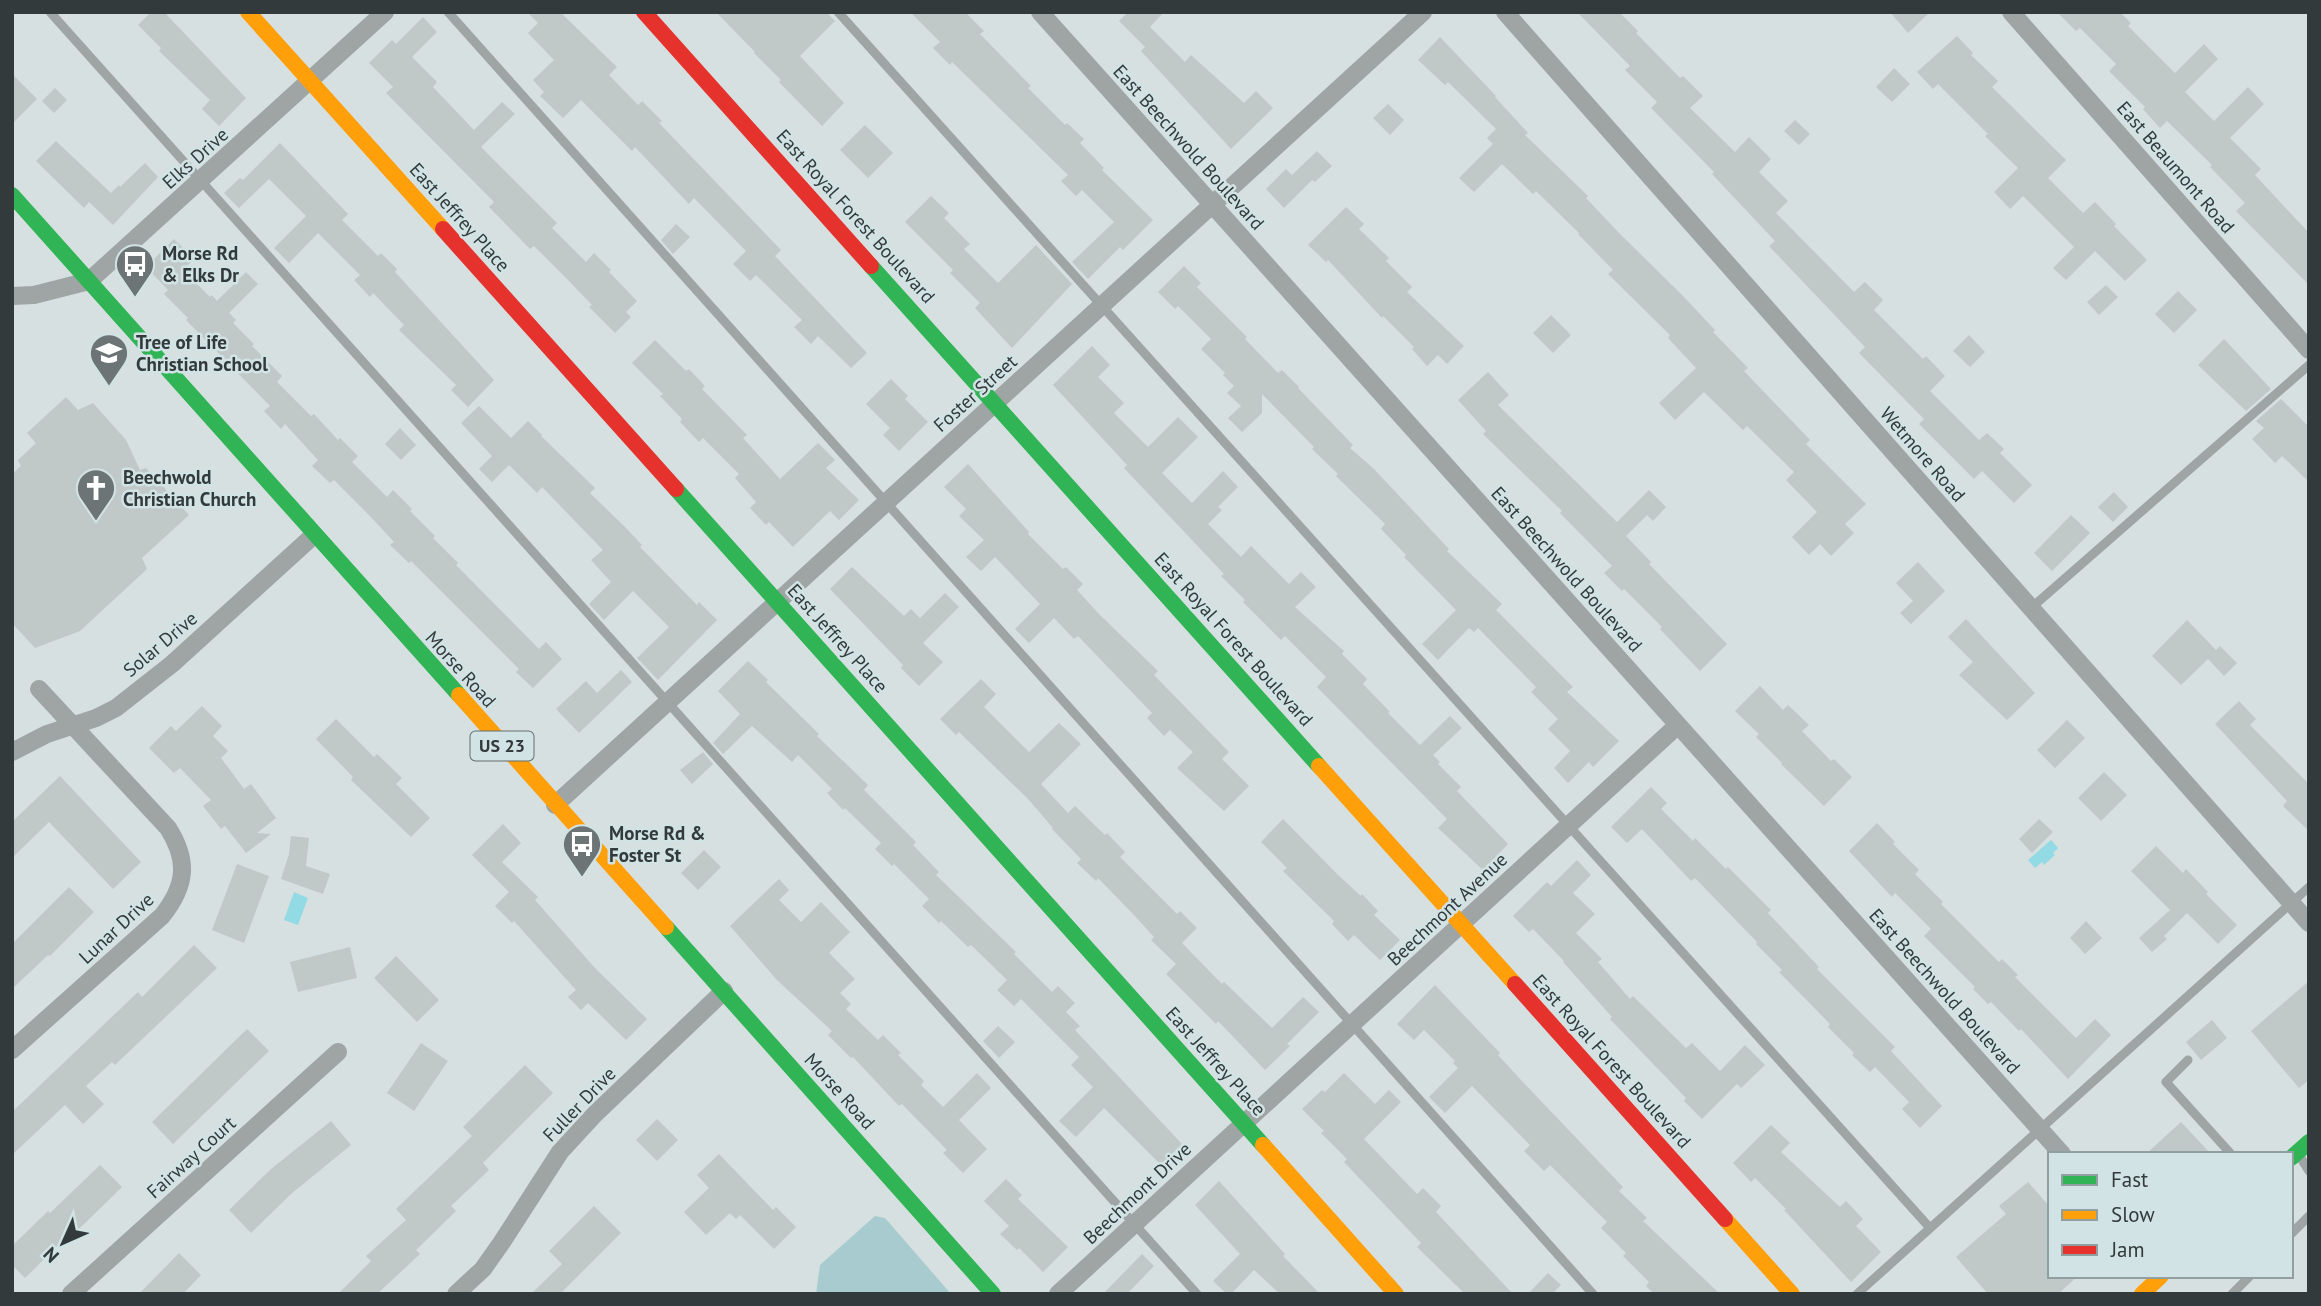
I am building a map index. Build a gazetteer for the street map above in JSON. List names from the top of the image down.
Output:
{
  "streets": {
    "street": [
      "East Beechwold Boulevard",
      "Elks Drive",
      "East Beaumont Road",
      "East Royal Forest Boulevard",
      "East Jeffrey Place",
      "Foster Street",
      "Wetmore Road",
      "Solar Drive",
      "Morse Road",
      "US 23",
      "Beechmont Avenue",
      "Lunar Drive",
      "Fuller Drive",
      "Fairway Court",
      "Beechmont Drive"
    ]
  },
  "crossings": [
    ["East Beechwold Boulevard", "Foster Street"],
    ["East Beechwold Boulevard", "Beechmont Avenue"],
    ["Elks Drive", "East Jeffrey Place"],
    ["Elks Drive", "Morse Road"],
    ["East Royal Forest Boulevard", "Foster Street"],
    ["East Royal Forest Boulevard", "Beechmont Avenue"],
    ["East Jeffrey Place", "Foster Street"],
    ["East Jeffrey Place", "Beechmont Avenue"],
    ["East Jeffrey Place", "Beechmont Drive"],
    ["Foster Street", "Morse Road"],
    ["Solar Drive", "Morse Road"],
    ["Solar Drive", "Lunar Drive"],
    ["Morse Road", "Fuller Drive"],
    ["Beechmont Avenue", "Beechmont Drive"]
  ],
  "places": {
    "bus stop": ["Morse Rd & Elks Dr", "Morse Rd & Foster St"],
    "school or university": ["Tree of Life Christian School"],
    "church": ["Beechwold Christian Church"]
  },
  "legend": ["Fast", "Slow", "Jam"],
  "north": "bottom left"
}
